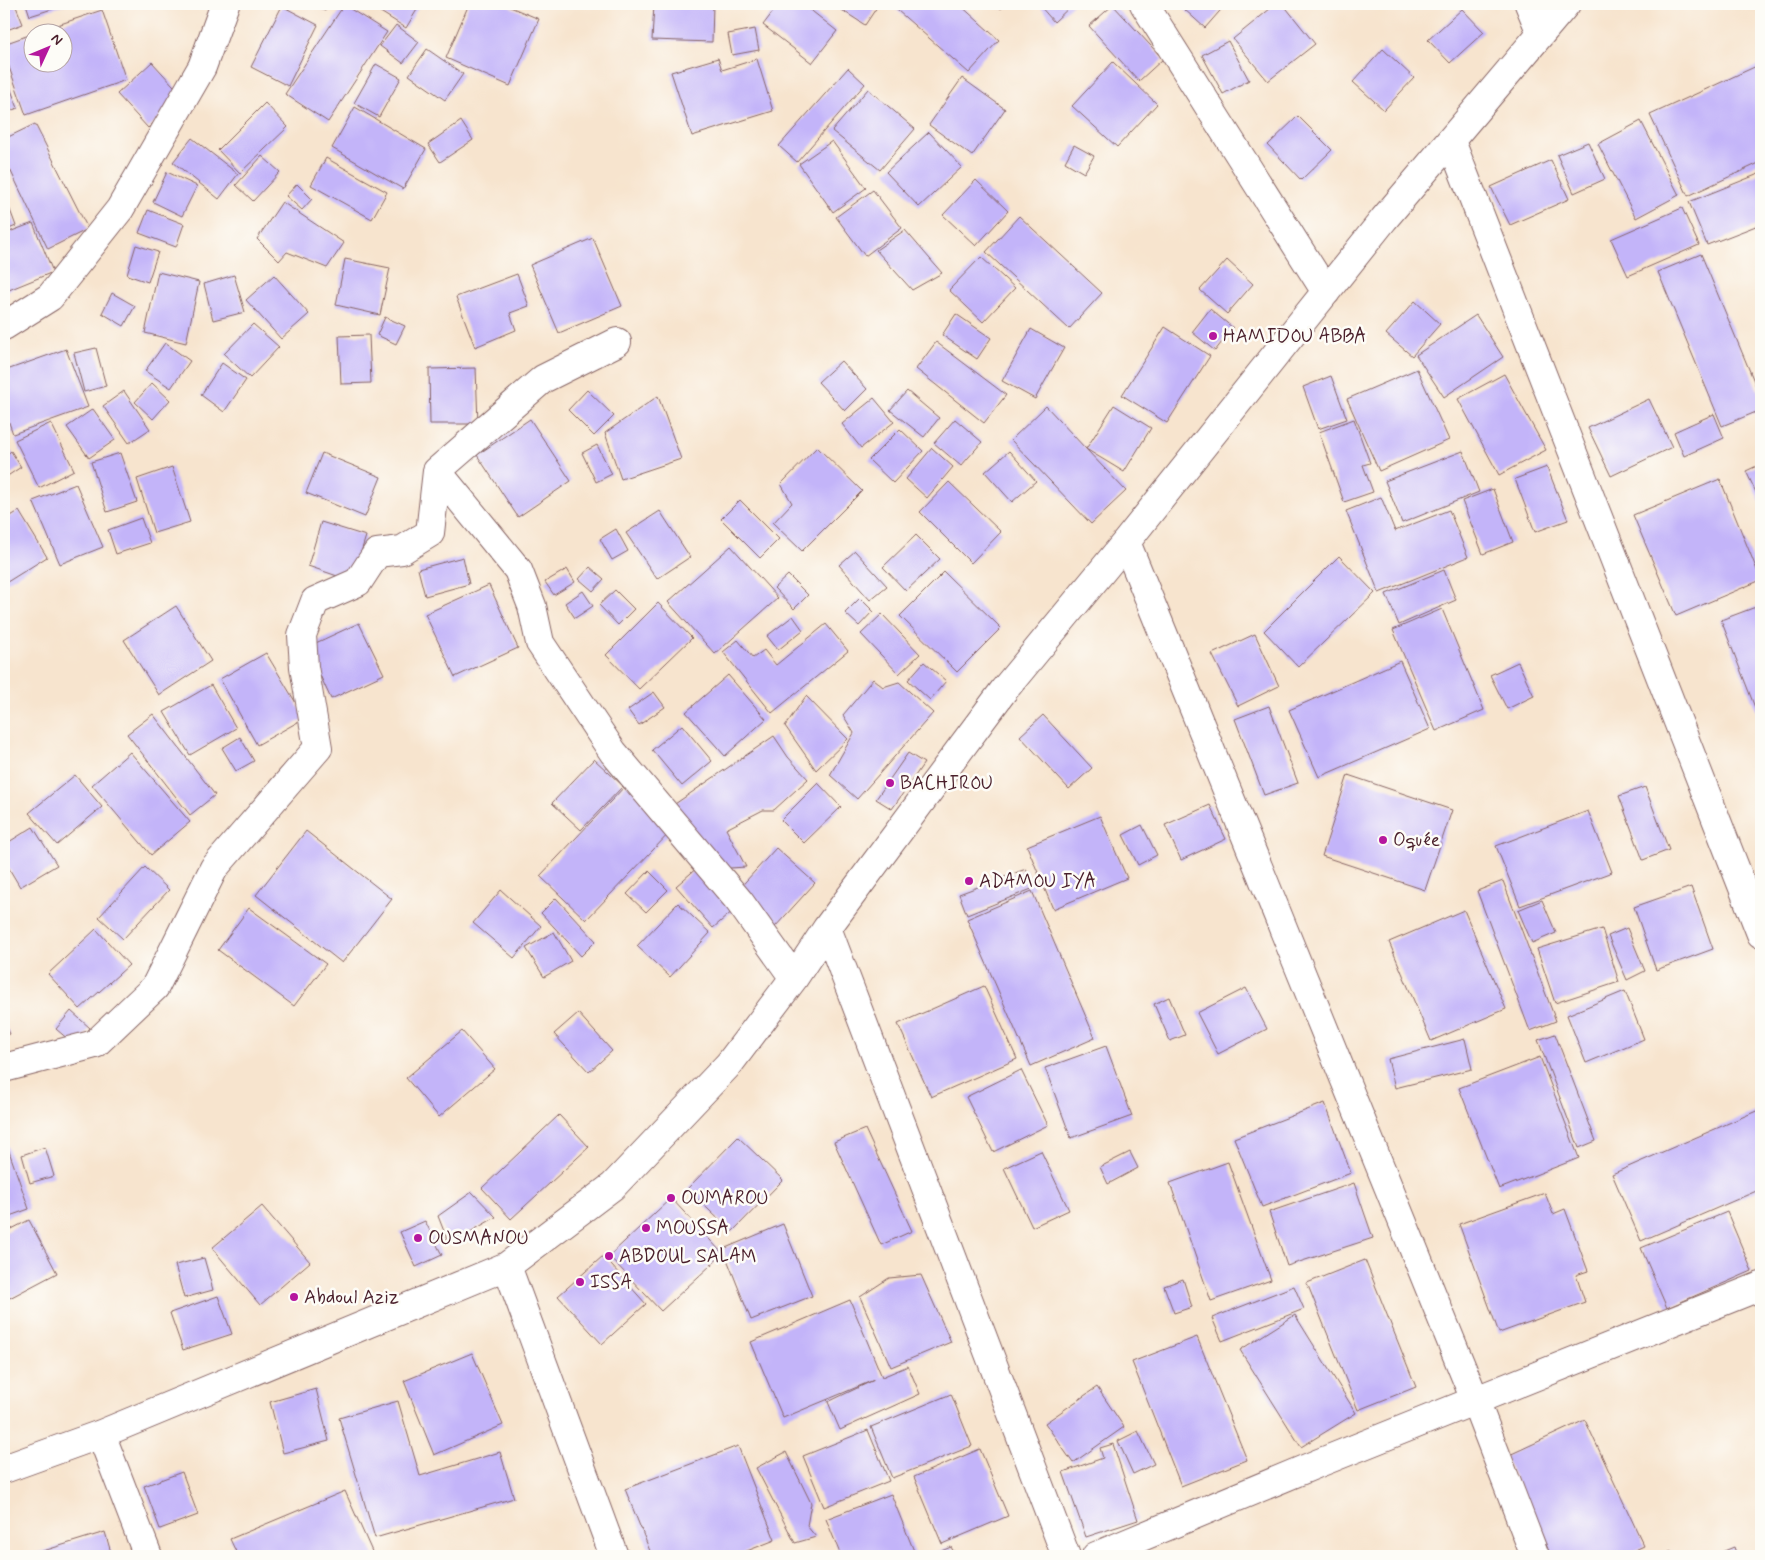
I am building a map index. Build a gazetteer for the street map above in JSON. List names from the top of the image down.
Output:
{
  "places": [
    "HAMIDOU ABBA",
    "BACHIROU",
    "Oquée",
    "ADAMOU IYA",
    "OUMAROU",
    "MOUSSA",
    "OUSMANOU",
    "ABDOUL SALAM",
    "ISSA",
    "Abdoul Aziz"
  ],
  "north": "top right"
}
